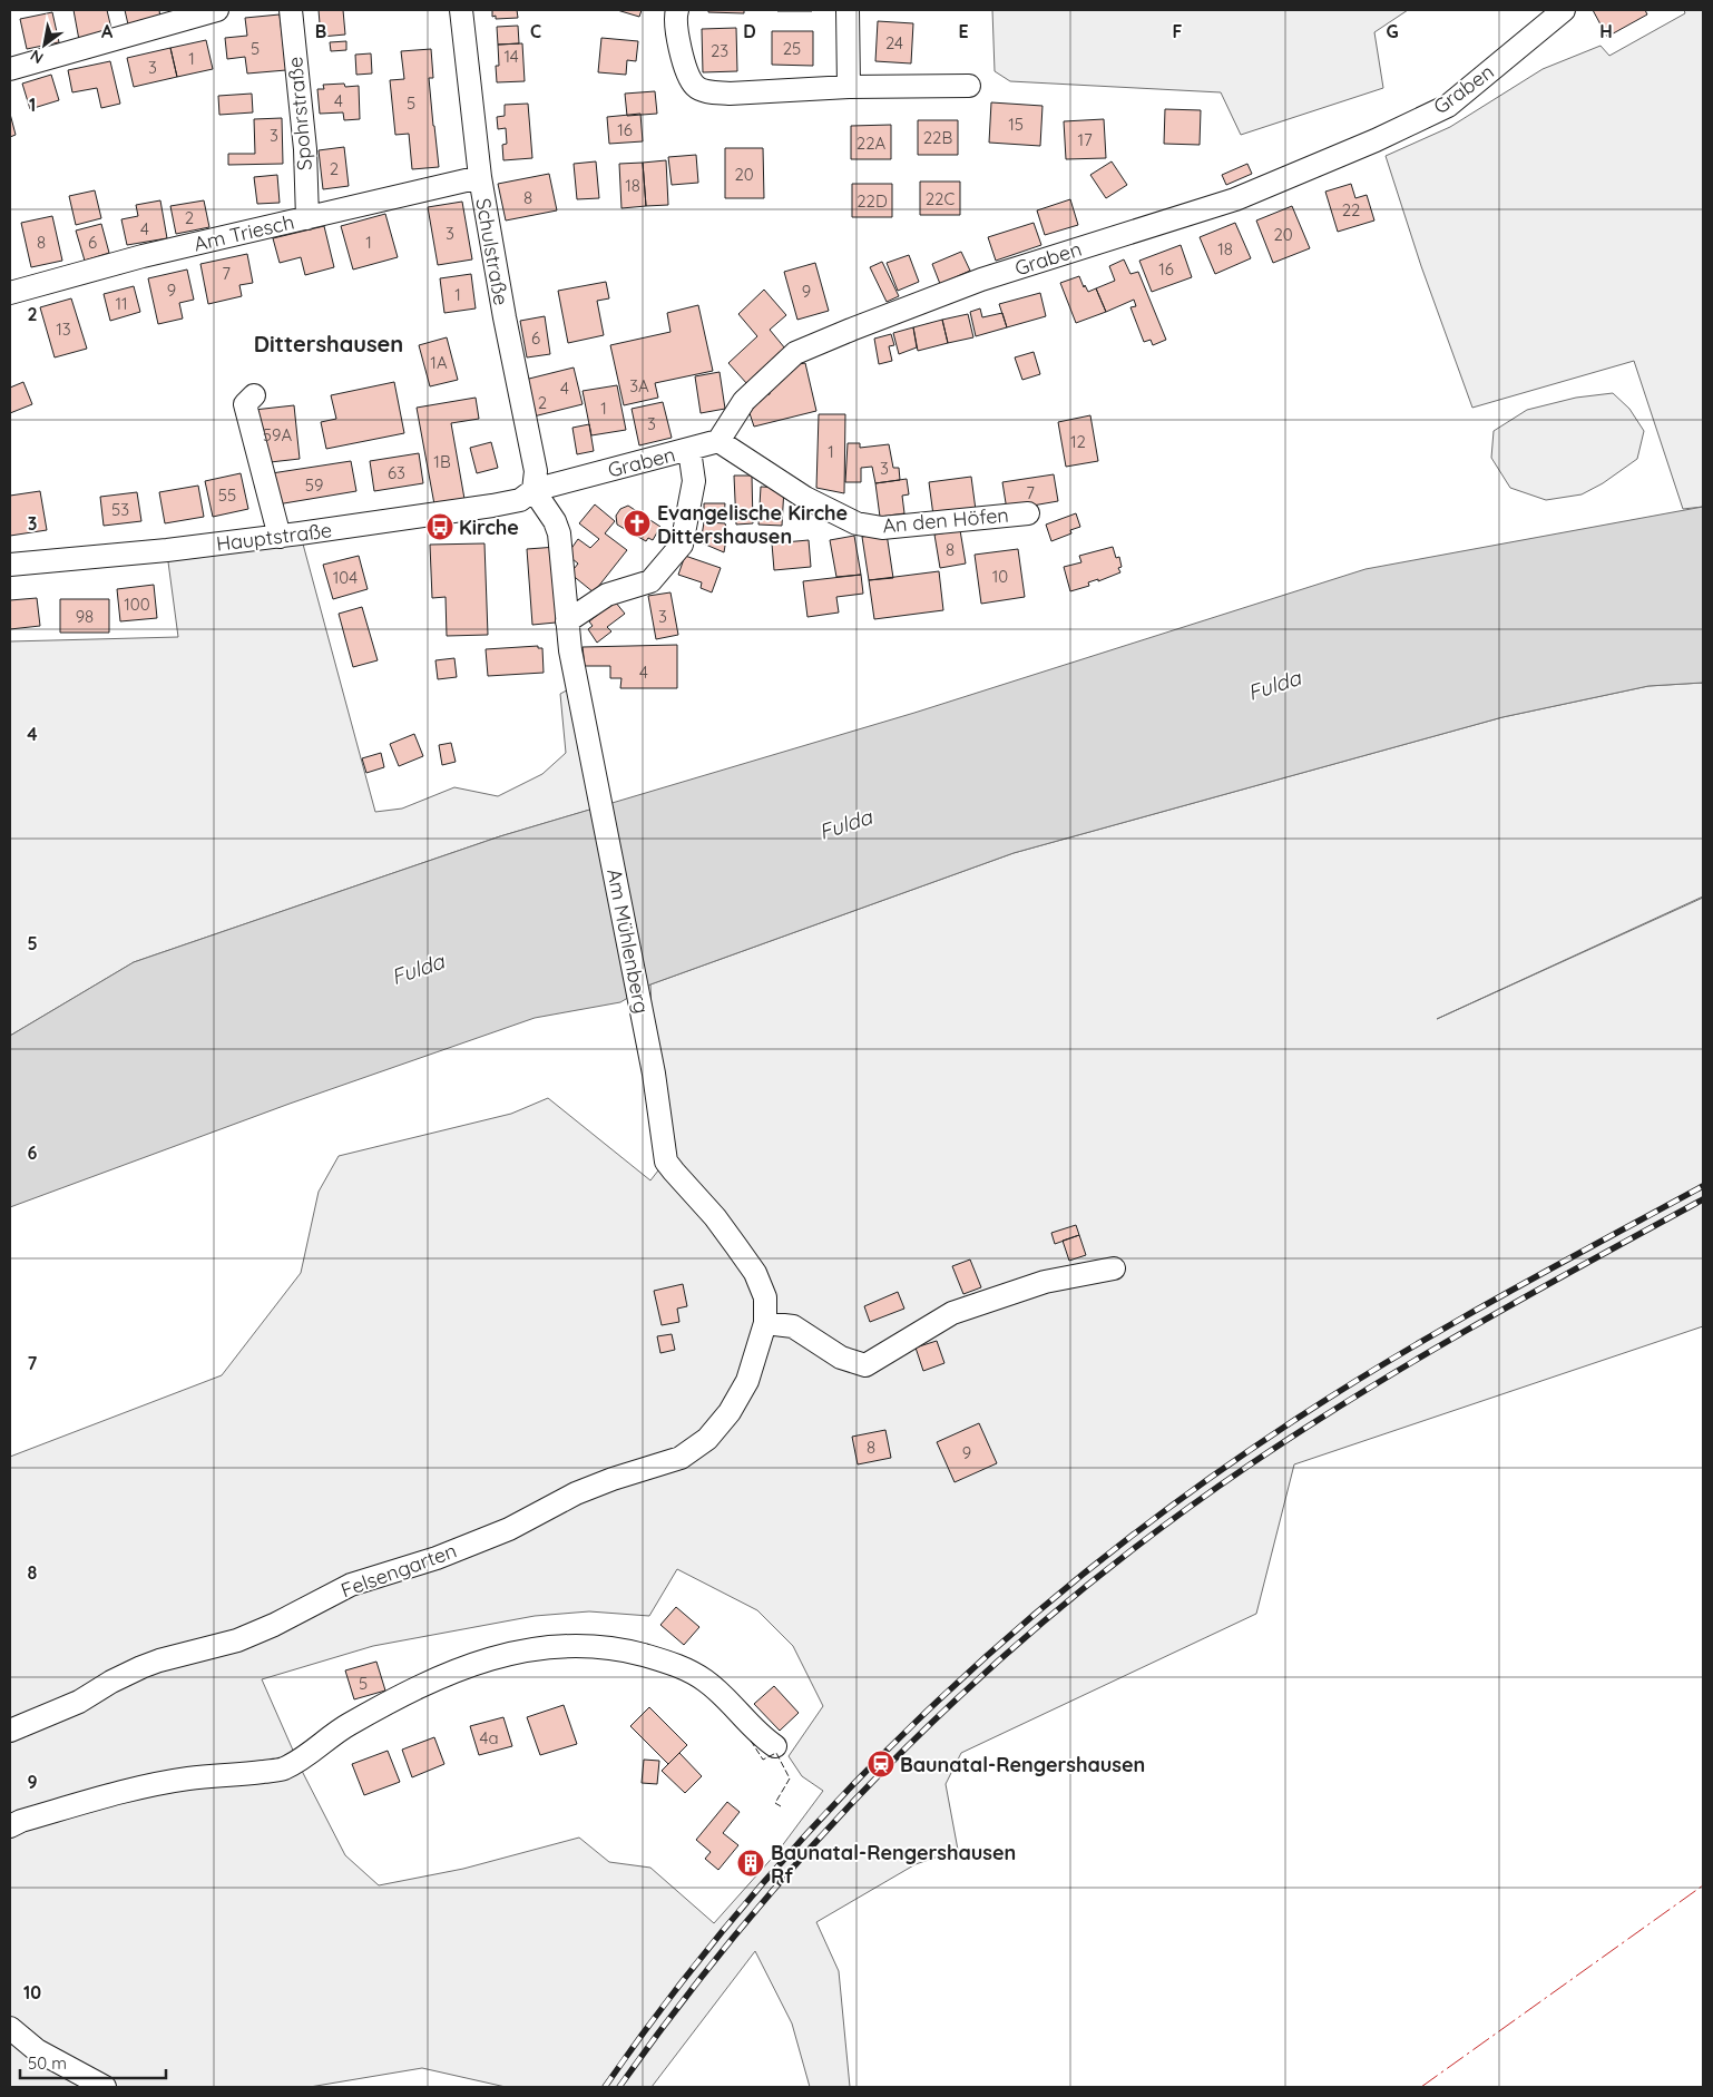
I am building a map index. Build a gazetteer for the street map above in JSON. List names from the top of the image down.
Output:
{
  "streets": {
    "street": [
      "Graben",
      "Spohrstraße",
      "Am Triesch",
      "Schulstraße",
      "An den Höfen",
      "Hauptstraße",
      "Am Mühlenberg",
      "Felsengarten"
    ]
  },
  "crossings": [
    ["Graben", "Schulstraße"],
    ["Graben", "An den Höfen"],
    ["Graben", "Hauptstraße"],
    ["Graben", "Am Mühlenberg"],
    ["Spohrstraße", "Am Triesch"],
    ["Am Triesch", "Schulstraße"],
    ["Schulstraße", "Hauptstraße"],
    ["Schulstraße", "Am Mühlenberg"],
    ["Hauptstraße", "Am Mühlenberg"],
    ["Am Mühlenberg", "Felsengarten"]
  ],
  "districts": ["Dittershausen"],
  "water": ["Fulda"],
  "places": {
    "church": ["Evangelische Kirche Dittershausen"],
    "bus stop": ["Kirche"],
    "station": ["Baunatal-Rengershausen"],
    "building": ["Baunatal-Rengershausen Rf"]
  },
  "house_numbers": [
    "24",
    "5",
    "25",
    "23",
    "14",
    "1",
    "3",
    "4",
    "5",
    "15",
    "16",
    "3",
    "22B",
    "17",
    "22A",
    "2",
    "20",
    "18",
    "8",
    "22C",
    "22D",
    "22",
    "2",
    "4",
    "3",
    "20",
    "8",
    "6",
    "1",
    "18",
    "16",
    "7",
    "9",
    "9",
    "1",
    "11",
    "13",
    "6",
    "1A",
    "3A",
    "4",
    "2",
    "1",
    "3",
    "59A",
    "12",
    "1",
    "1B",
    "3",
    "63",
    "59",
    "7",
    "55",
    "53",
    "8",
    "10",
    "104",
    "100",
    "98",
    "3",
    "4",
    "8",
    "9",
    "5",
    "4a"
  ],
  "scale_bar": "50 m",
  "north": "bottom left",
  "grid": {
    "columns": [
      "A",
      "B",
      "C",
      "D",
      "E",
      "F",
      "G",
      "H"
    ],
    "rows": [
      "1",
      "2",
      "3",
      "4",
      "5",
      "6",
      "7",
      "8",
      "9",
      "10"
    ]
  }
}
